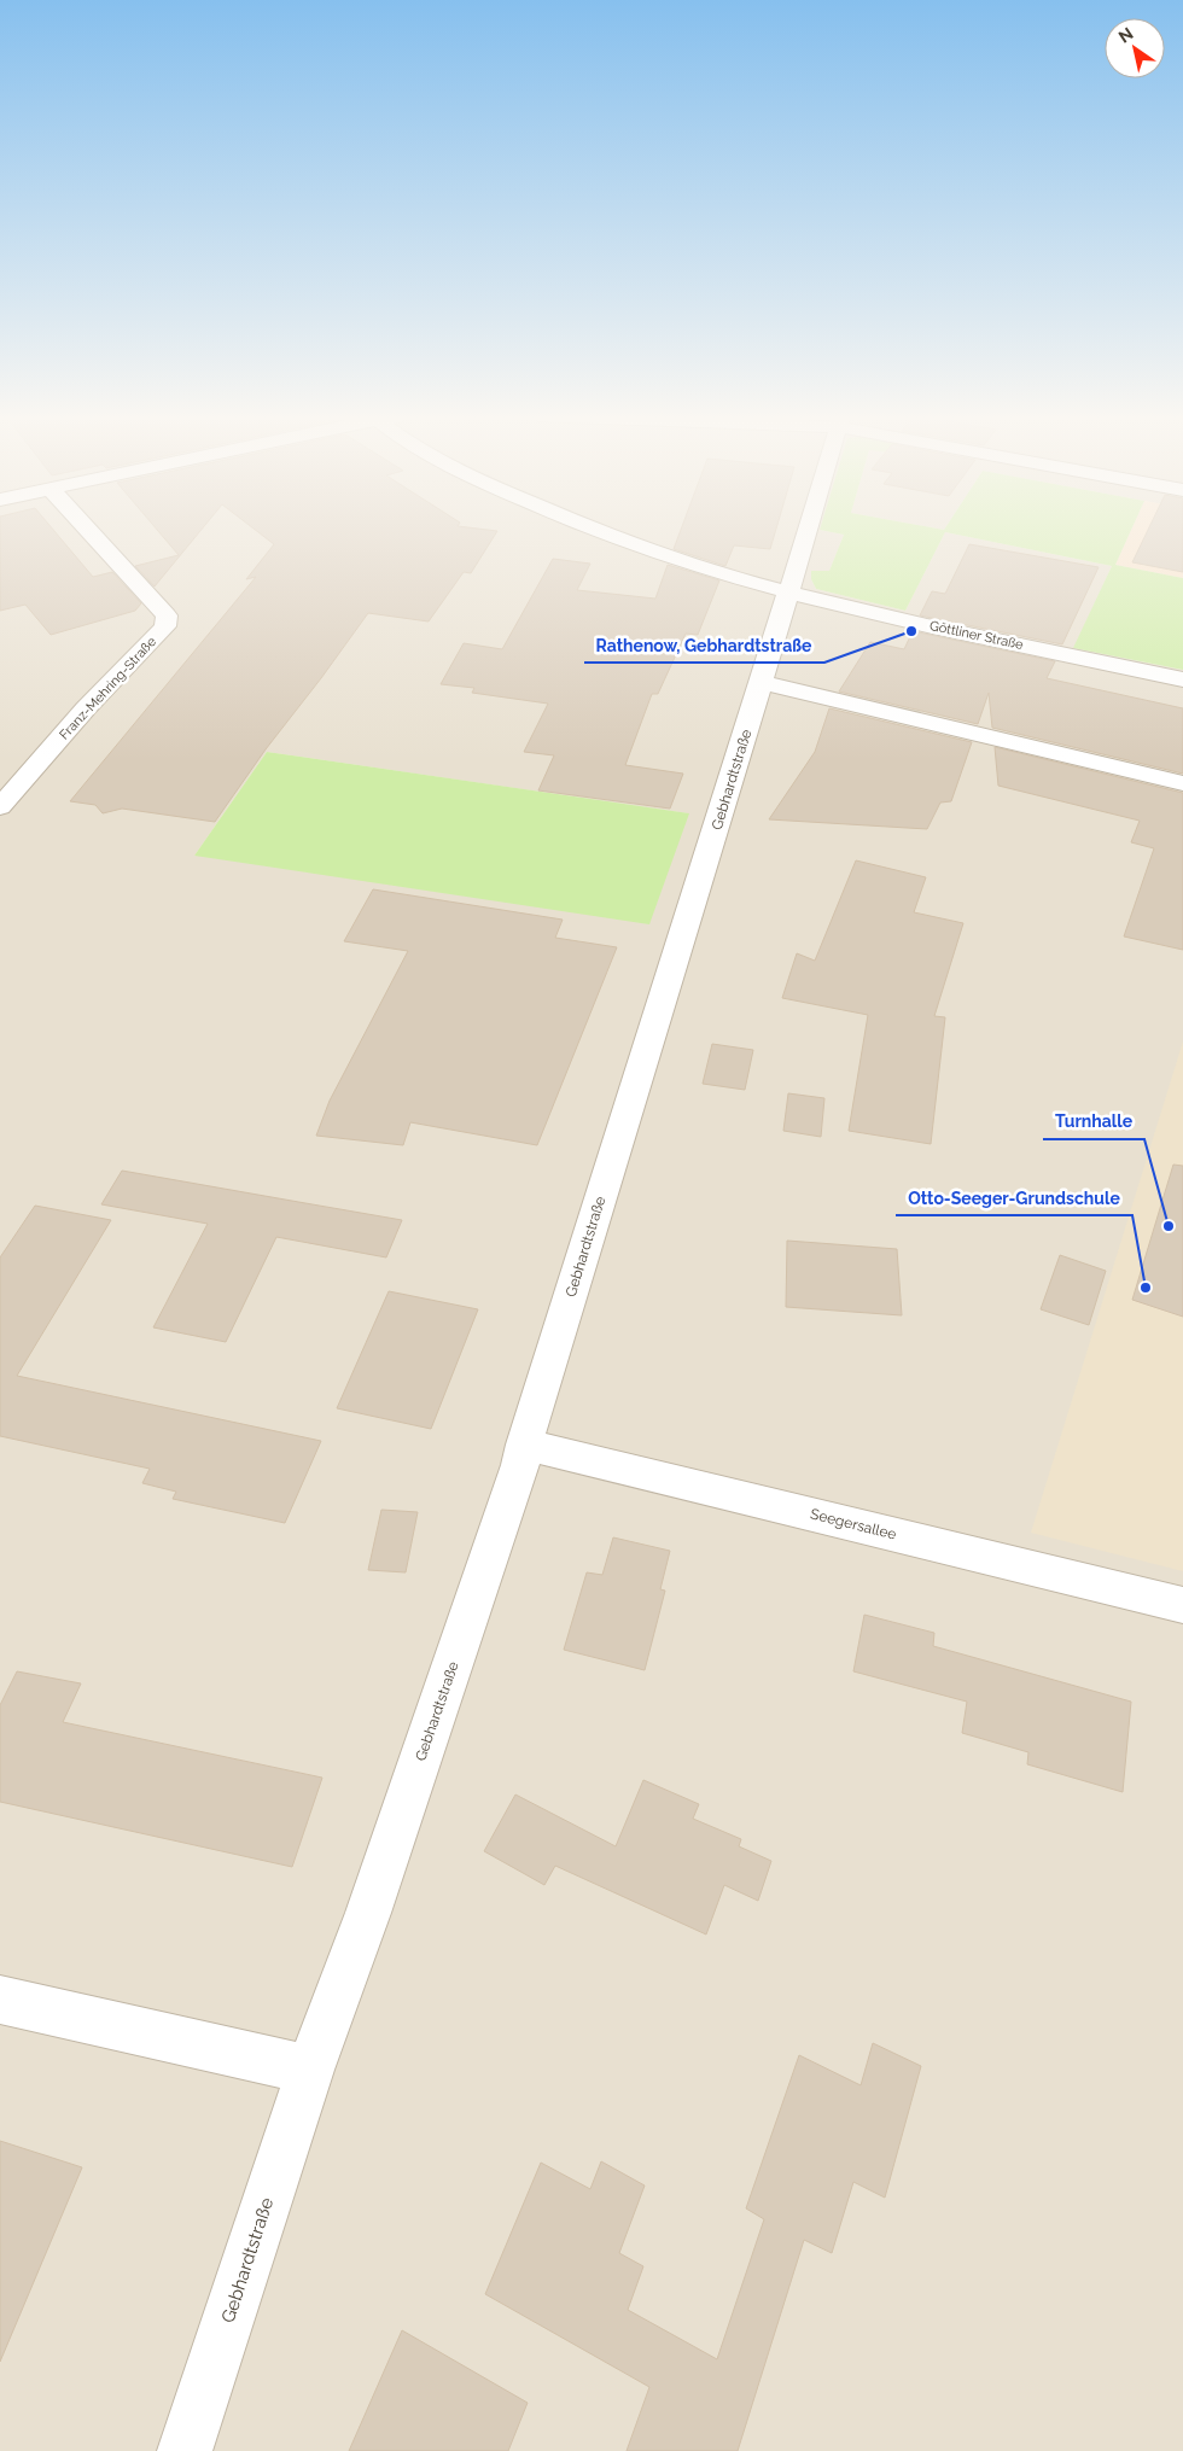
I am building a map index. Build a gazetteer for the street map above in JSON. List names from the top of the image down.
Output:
{
  "streets": {
    "street": [
      "Göttliner Straße",
      "Franz-Mehring-Straße",
      "Gebhardtstraße",
      "Seegersallee"
    ]
  },
  "crossings": [
    ["Göttliner Straße", "Gebhardtstraße"],
    ["Gebhardtstraße", "Seegersallee"]
  ],
  "places": ["Rathenow, Gebhardtstraße", "Turnhalle", "Otto-Seeger-Grundschule"],
  "north": "top left"
}
